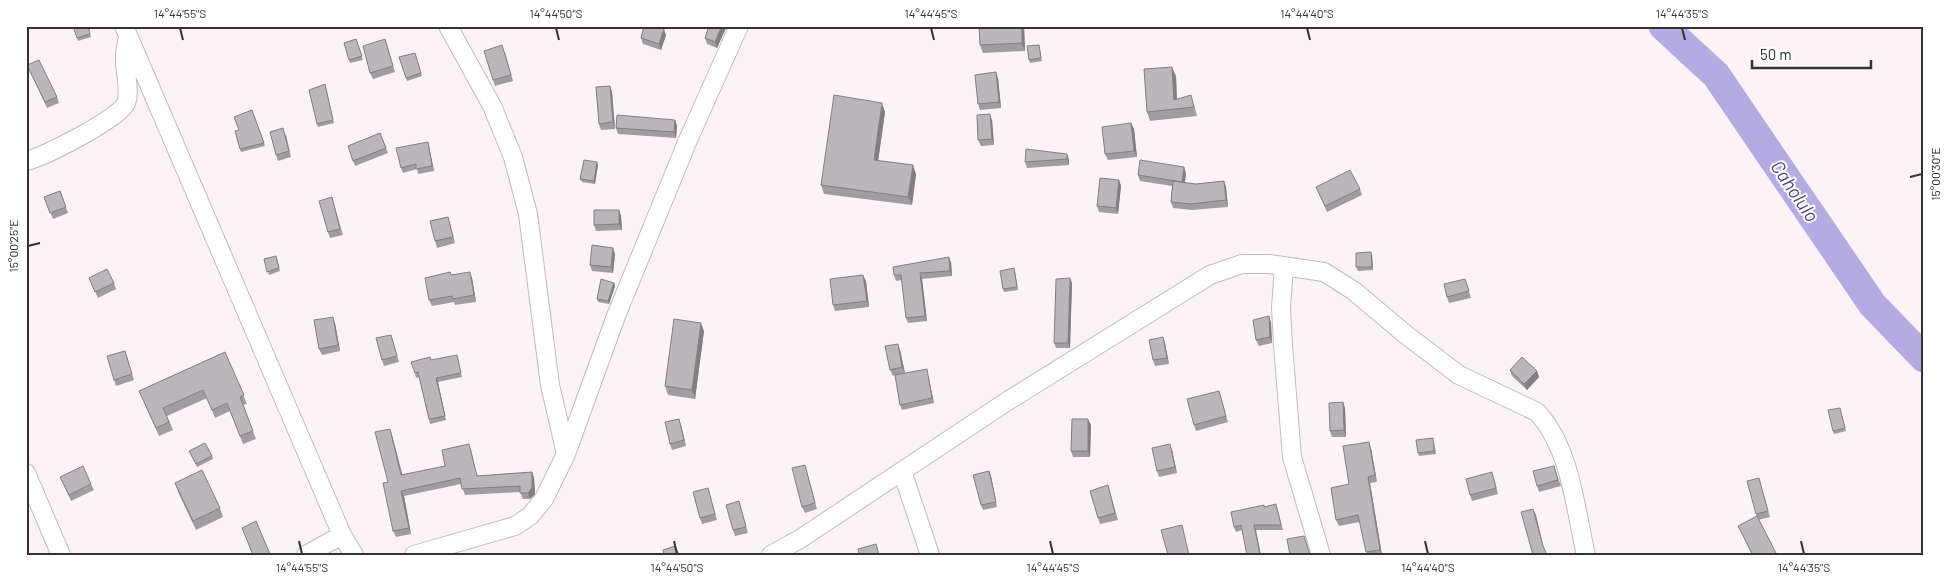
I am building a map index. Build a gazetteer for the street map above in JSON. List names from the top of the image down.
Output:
{
  "water": ["Caholulo"],
  "scale_bar": "50 m",
  "coordinates": [
    "14°44'55\"S",
    "14°44'50\"S",
    "14°44'45\"S",
    "14°44'40\"S",
    "14°44'35\"S",
    "15°00'30\"E",
    "15°00'25\"E"
  ]
}
